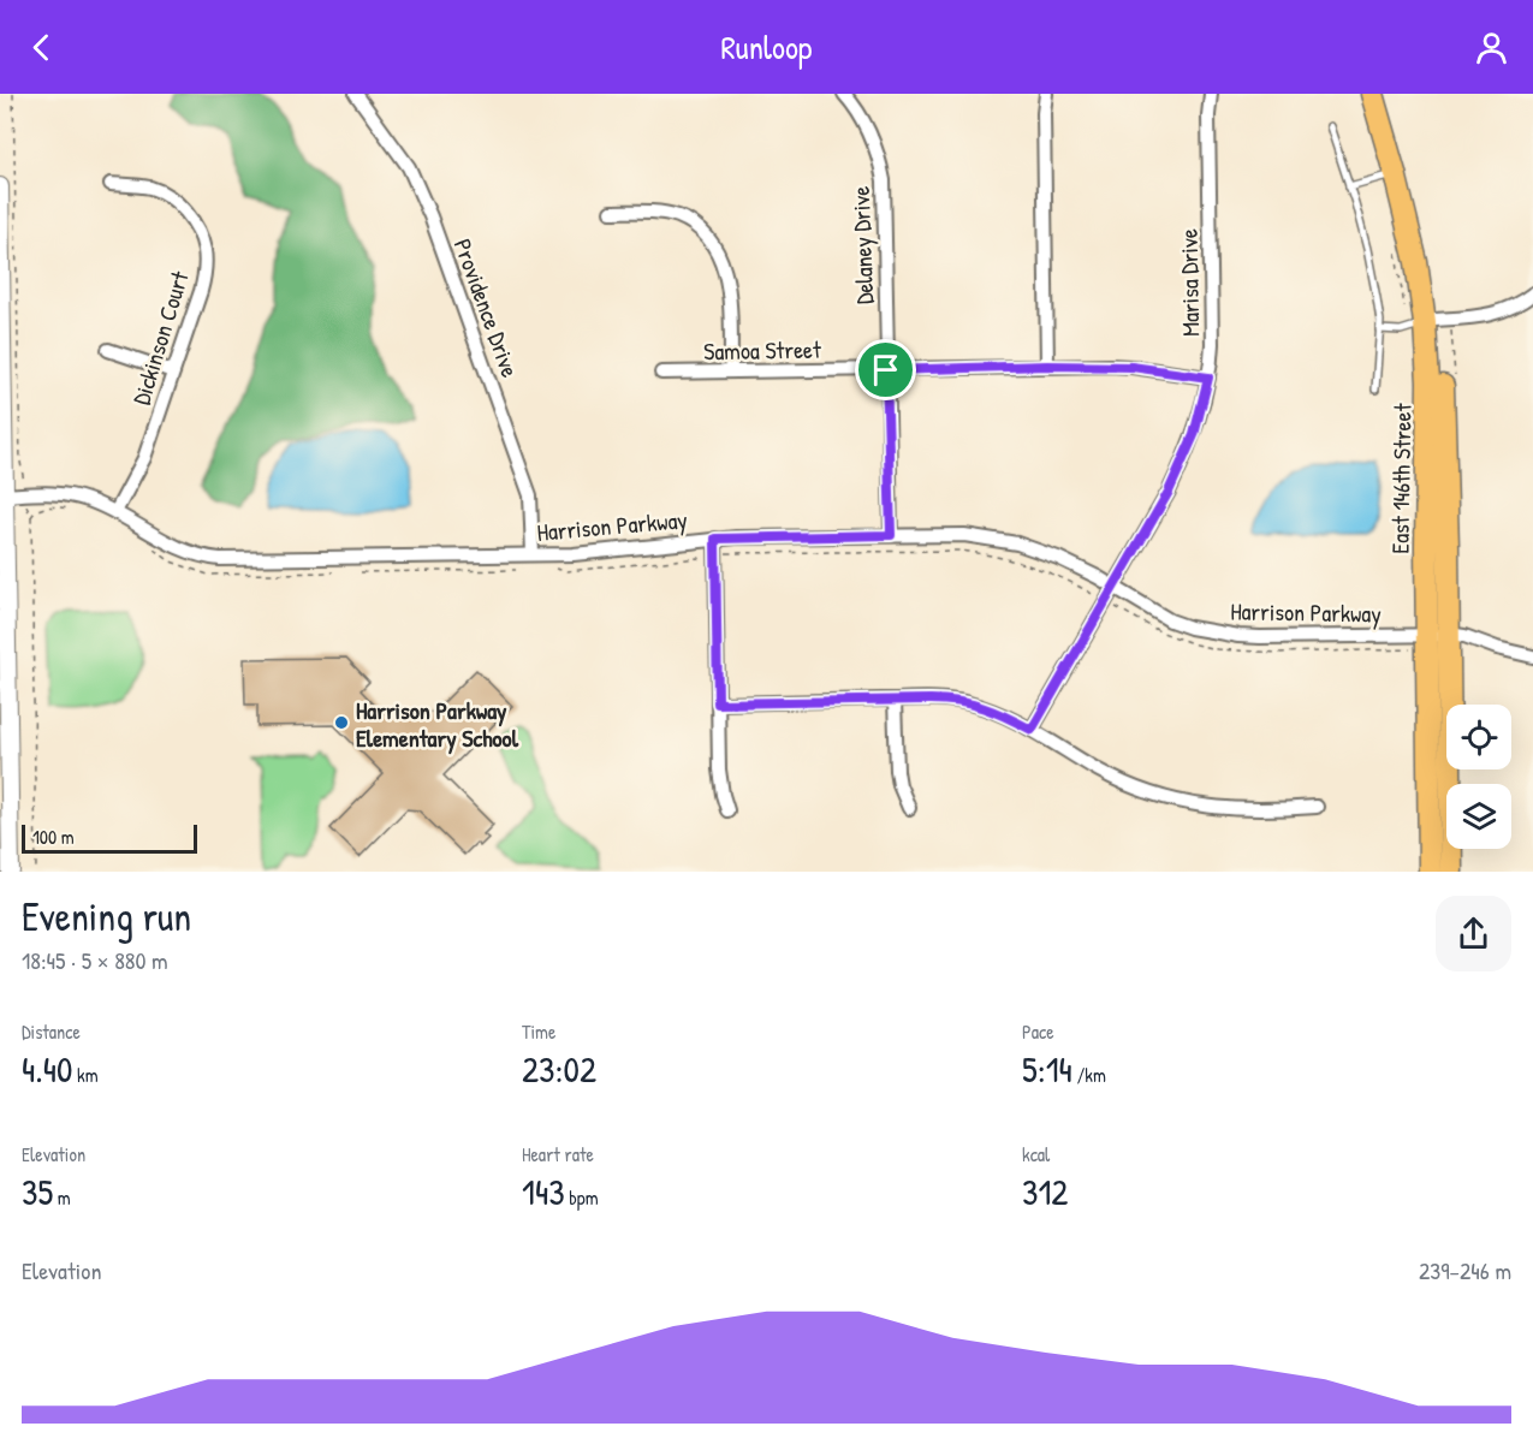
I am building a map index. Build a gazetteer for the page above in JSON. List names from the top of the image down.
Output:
{
  "streets": {
    "main road": ["East 146th Street"],
    "street": [
      "Delaney Drive",
      "Marisa Drive",
      "Providence Drive",
      "Dickinson Court",
      "Samoa Street",
      "Harrison Parkway"
    ]
  },
  "crossings": [
    ["Delaney Drive", "Samoa Street"],
    ["Delaney Drive", "Harrison Parkway"],
    ["Marisa Drive", "Samoa Street"],
    ["Marisa Drive", "Harrison Parkway"],
    ["Providence Drive", "Harrison Parkway"],
    ["Dickinson Court", "Harrison Parkway"],
    ["East 146th Street", "Harrison Parkway"]
  ],
  "places": ["Harrison Parkway Elementary School"],
  "scale_bar": "100 m",
  "page": {
    "header": "Runloop",
    "scale": "100 m",
    "heading": ["Evening run", "18:45 · 5 × 880 m"],
    "stats": [
      ["Distance", "4.40 km"],
      ["Time", "23:02"],
      ["Pace", "5:14 /km"],
      ["Elevation", "35 m"],
      ["Heart rate", "143 bpm"],
      ["kcal", "312"]
    ],
    "chart": ["Elevation", "239–246 m"]
  }
}
